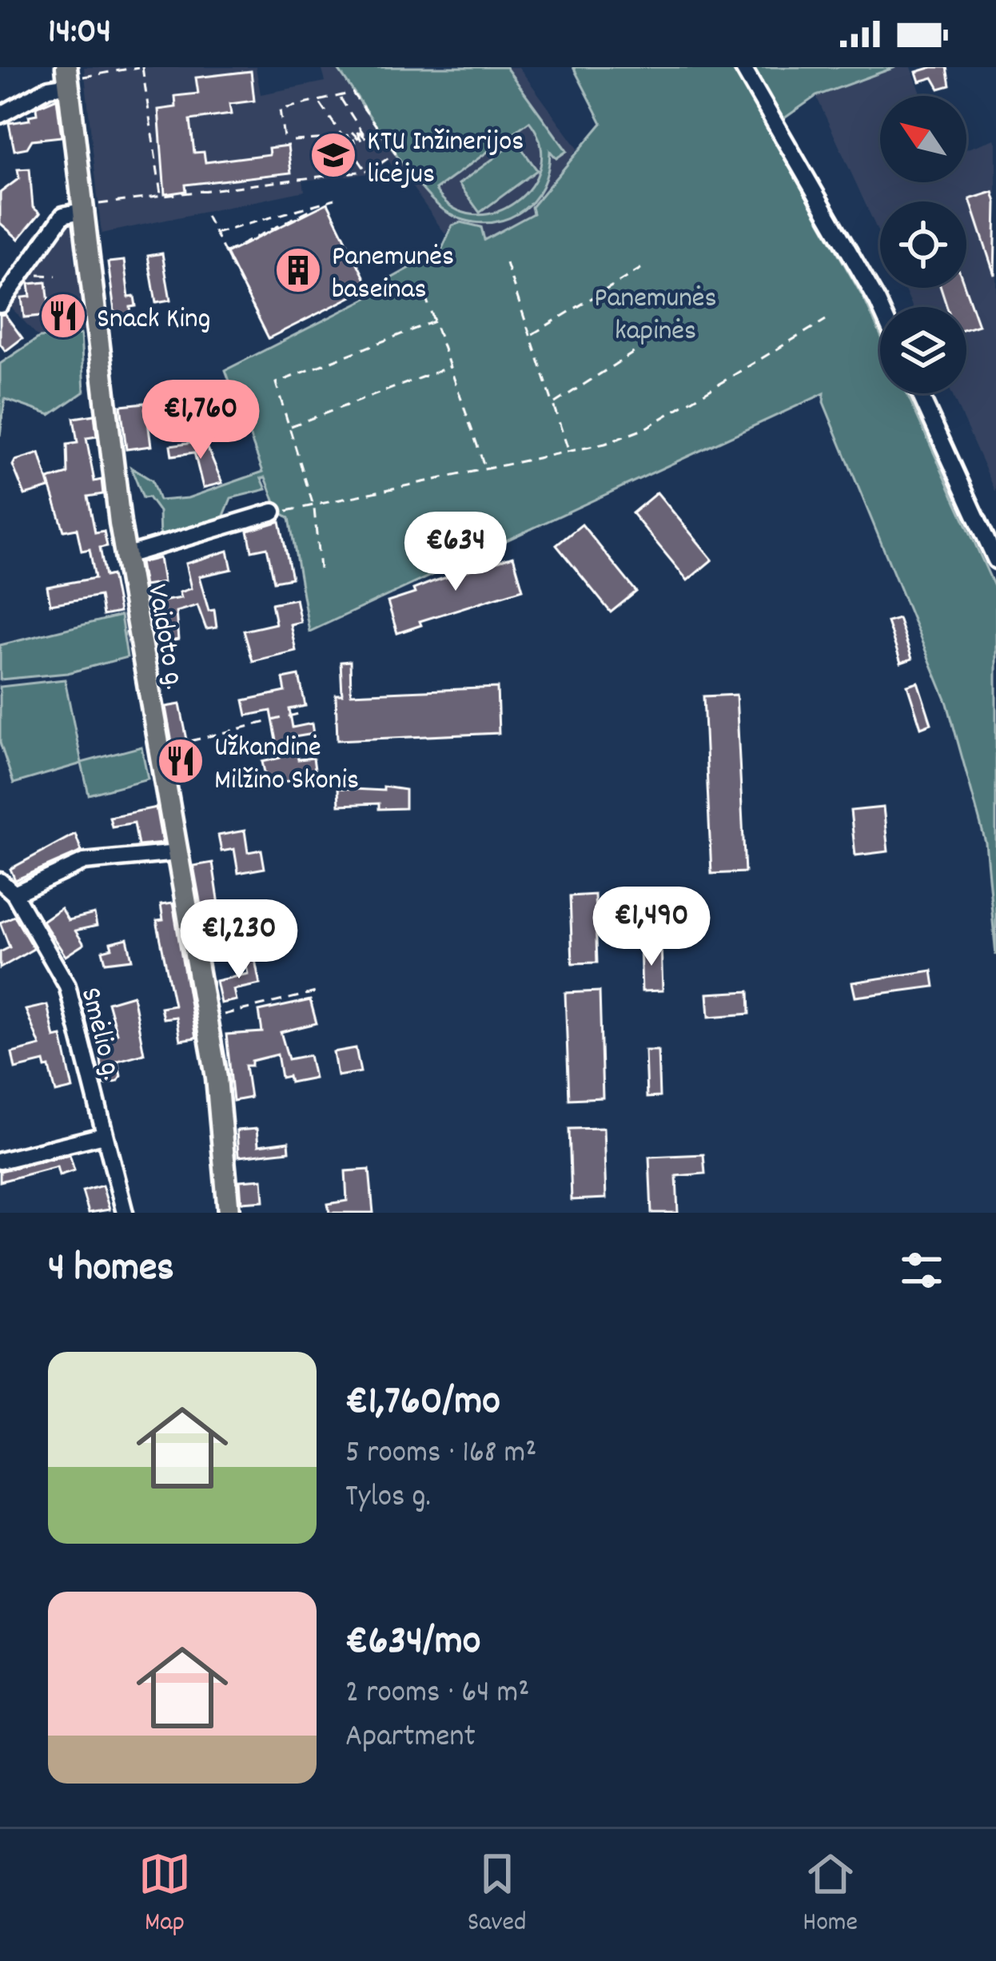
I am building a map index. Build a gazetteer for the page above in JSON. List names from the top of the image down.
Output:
{
  "streets": {
    "main road": ["Vaidoto g."],
    "street": ["Smėlio g."]
  },
  "parks": ["Panemunės kapinės"],
  "places": {
    "school or university": ["KTU Inžinerijos licėjus"],
    "building": ["Panemunės baseinas"],
    "restaurant": ["Snack King", "Užkandinė Milžino Skonis"]
  },
  "north": "top left",
  "page": {
    "status": "14:04",
    "price": [
      "€1,760",
      "€634",
      "€1,490",
      "€1,230"
    ],
    "heading": "4 homes",
    "list": [
      {
        "name": "€1,760/mo",
        "note": "5 rooms · 168 m² · Tylos g."
      },
      {
        "name": "€634/mo",
        "note": "2 rooms · 64 m² · Apartment"
      }
    ],
    "tabs": ["Map", "Saved", "Home"]
  }
}
